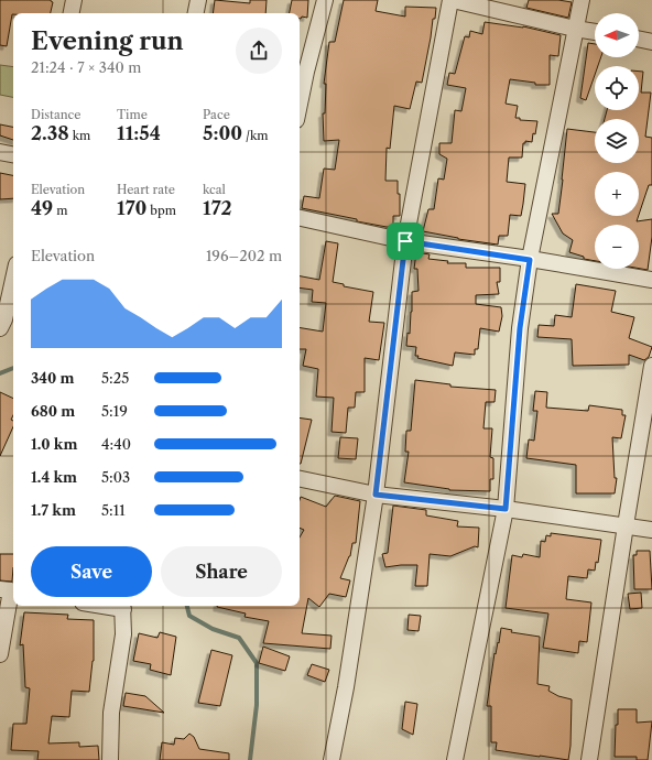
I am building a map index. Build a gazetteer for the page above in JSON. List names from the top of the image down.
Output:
{
  "north": "left",
  "page": {
    "map_buttons": ["+", "−"],
    "heading": ["Evening run", "21:24 · 7 × 340 m"],
    "stats": [
      ["Distance", "2.38 km"],
      ["Time", "11:54"],
      ["Pace", "5:00 /km"],
      ["Elevation", "49 m"],
      ["Heart rate", "170 bpm"],
      ["kcal", "172"]
    ],
    "chart": ["Elevation", "196–202 m"],
    "list": [
      {
        "name": "340 m",
        "note": "5:25"
      },
      {
        "name": "680 m",
        "note": "5:19"
      },
      {
        "name": "1.0 km",
        "note": "4:40"
      },
      {
        "name": "1.4 km",
        "note": "5:03"
      },
      {
        "name": "1.7 km",
        "note": "5:11"
      }
    ],
    "buttons": ["Save", "Share"]
  }
}
